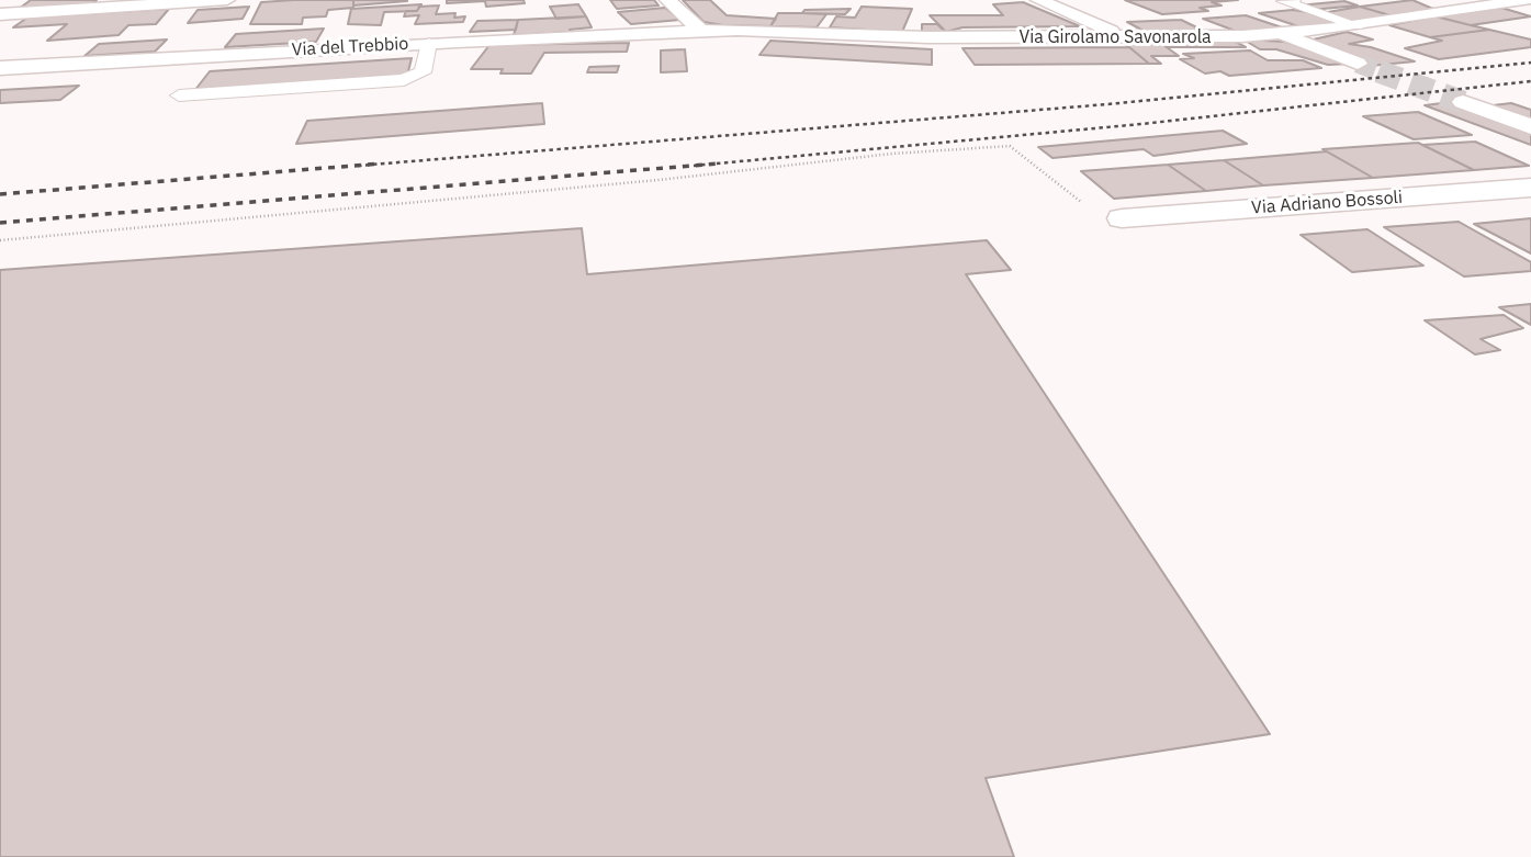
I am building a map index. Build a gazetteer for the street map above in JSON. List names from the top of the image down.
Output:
{
  "streets": {
    "street": ["Via Girolamo Savonarola", "Via del Trebbio", "Via Adriano Bossoli"]
  },
  "crossings": [
    ["Via Girolamo Savonarola", "Via del Trebbio"]
  ]
}
